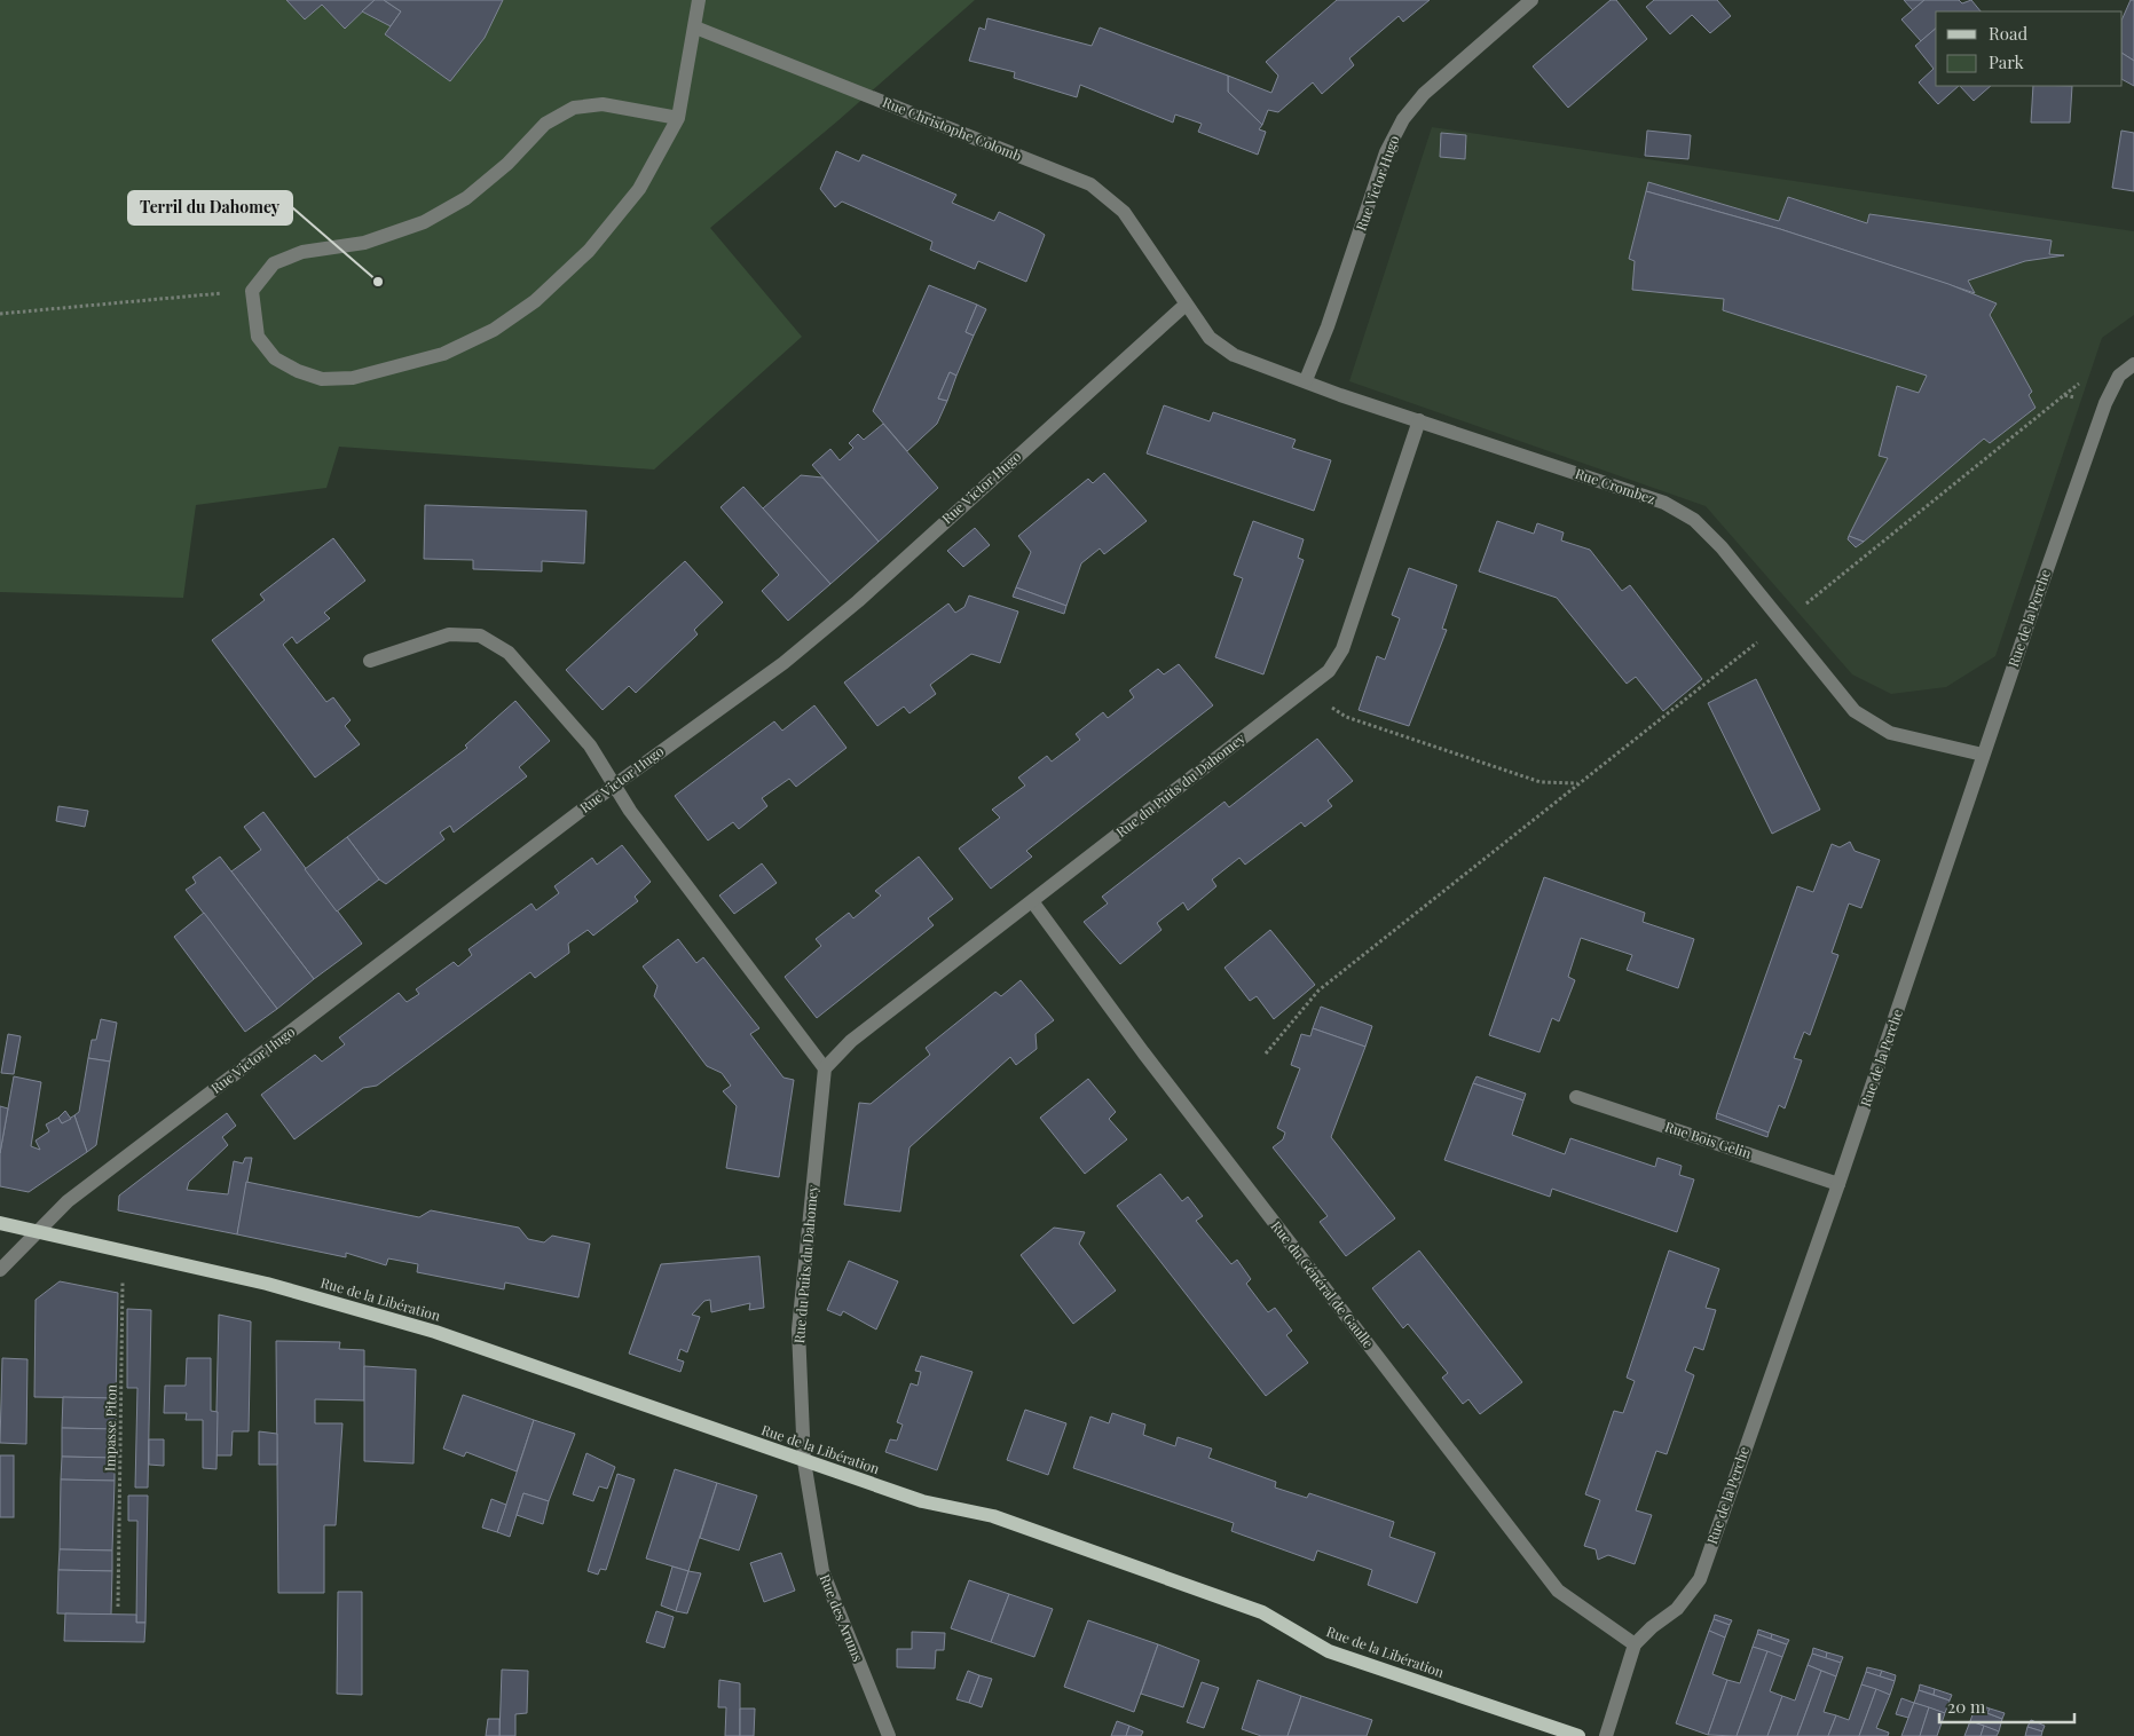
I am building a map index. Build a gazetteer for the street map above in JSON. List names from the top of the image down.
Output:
{
  "streets": {
    "main road": ["Rue de la Libération"],
    "street": [
      "Rue Christophe Colomb",
      "Rue Victor Hugo",
      "Rue Crombez",
      "Rue de la Perche",
      "Rue du Puits du Dahomey",
      "Rue Bois Gelin",
      "Rue du Général de Gaulle",
      "Rue des Arums"
    ],
    "path": ["Impasse Piton"]
  },
  "crossings": [
    ["Rue Christophe Colomb", "Rue Victor Hugo"],
    ["Rue Christophe Colomb", "Rue Crombez"],
    ["Rue Victor Hugo", "Rue Crombez"],
    ["Rue Victor Hugo", "Rue de la Libération"],
    ["Rue Crombez", "Rue de la Perche"],
    ["Rue Crombez", "Rue du Puits du Dahomey"],
    ["Rue de la Perche", "Rue Bois Gelin"],
    ["Rue de la Perche", "Rue du Général de Gaulle"],
    ["Rue du Puits du Dahomey", "Rue du Général de Gaulle"],
    ["Rue du Puits du Dahomey", "Rue de la Libération"],
    ["Rue du Puits du Dahomey", "Rue des Arums"],
    ["Rue de la Libération", "Impasse Piton"],
    ["Rue de la Libération", "Rue des Arums"]
  ],
  "places": ["Terril du Dahomey"],
  "legend": ["Road", "Park"],
  "scale_bar": "20 m"
}
